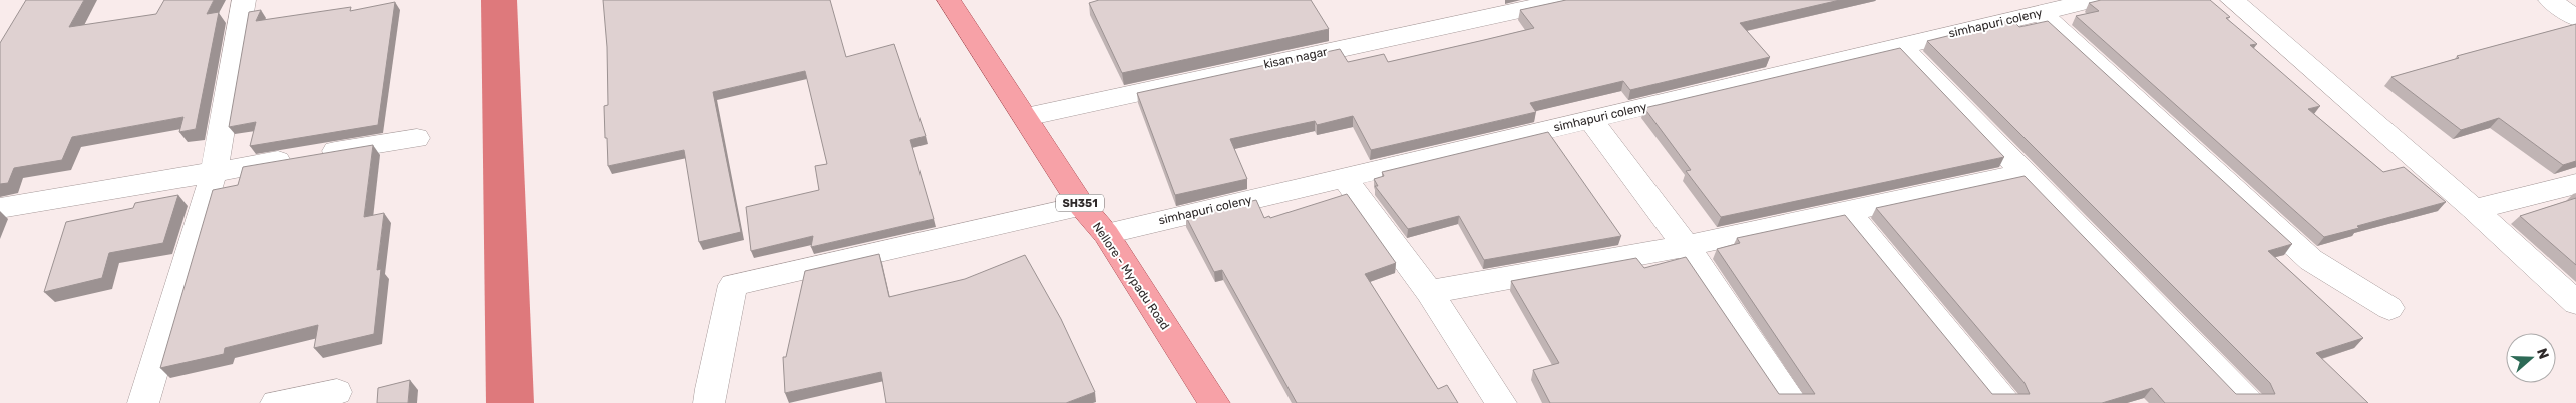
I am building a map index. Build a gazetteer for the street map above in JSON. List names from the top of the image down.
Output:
{
  "streets": {
    "main road": ["SH351", "Nellore - Mypadu Road"],
    "street": ["simhapuri coleny", "kisan nagar"]
  },
  "crossings": [
    ["simhapuri coleny", "Nellore - Mypadu Road"],
    ["kisan nagar", "Nellore - Mypadu Road"]
  ],
  "north": "right"
}
